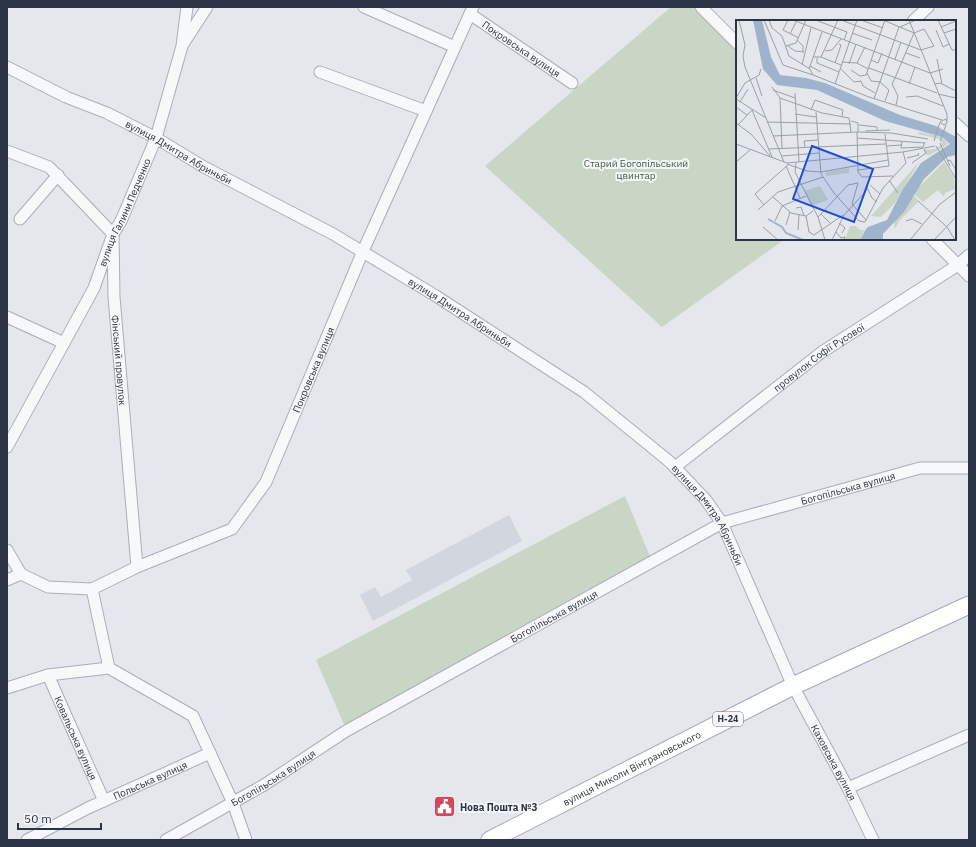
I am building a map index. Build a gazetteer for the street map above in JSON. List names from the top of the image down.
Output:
{
  "streets": {
    "main road": ["Н-24", "вулиця Миколи Вінграновського"],
    "street": [
      "Покровська вулиця",
      "вулиця Дмитра Абриньби",
      "вулиця Галини Педченко",
      "провулок Софії Русової",
      "Фінський провулок",
      "Богопільська вулиця",
      "Ковальська вулиця",
      "Каховська вулиця",
      "Польська вулиця"
    ]
  },
  "crossings": [
    ["Покровська вулиця", "вулиця Дмитра Абриньби"],
    ["Покровська вулиця", "Фінський провулок"],
    ["вулиця Дмитра Абриньби", "вулиця Галини Педченко"],
    ["вулиця Дмитра Абриньби", "провулок Софії Русової"],
    ["вулиця Дмитра Абриньби", "Богопільська вулиця"],
    ["вулиця Дмитра Абриньби", "Каховська вулиця"],
    ["вулиця Дмитра Абриньби", "вулиця Миколи Вінграновського"],
    ["вулиця Галини Педченко", "Фінський провулок"],
    ["Ковальська вулиця", "Польська вулиця"],
    ["Каховська вулиця", "вулиця Миколи Вінграновського"]
  ],
  "parks": ["Старий Богопільський цвинтар"],
  "places": {
    "public building": ["Нова Пошта №3"]
  },
  "scale_bar": "50 m"
}
